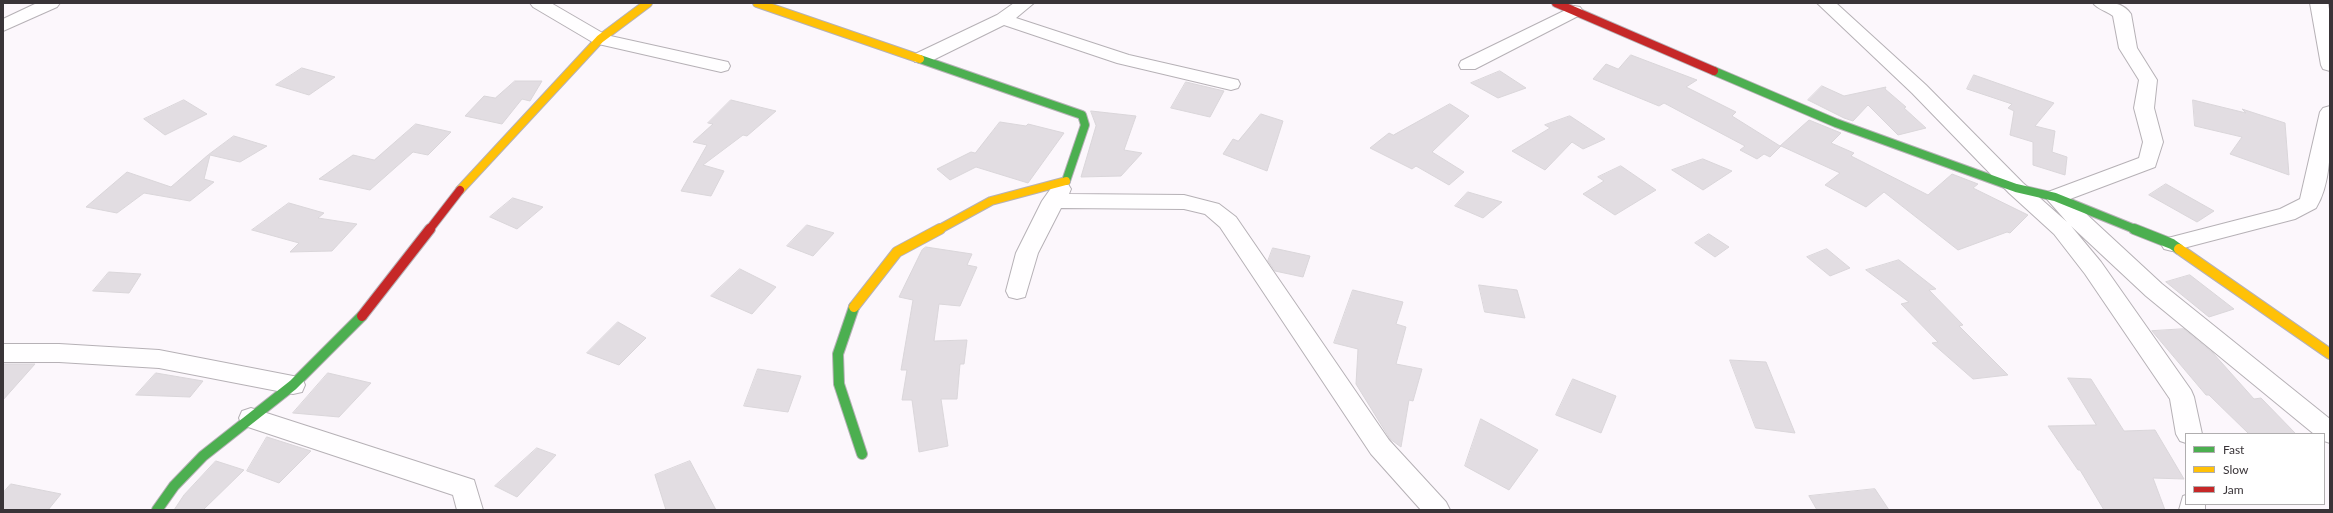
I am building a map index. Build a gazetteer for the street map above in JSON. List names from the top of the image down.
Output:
{
  "legend": ["Fast", "Slow", "Jam"]
}
